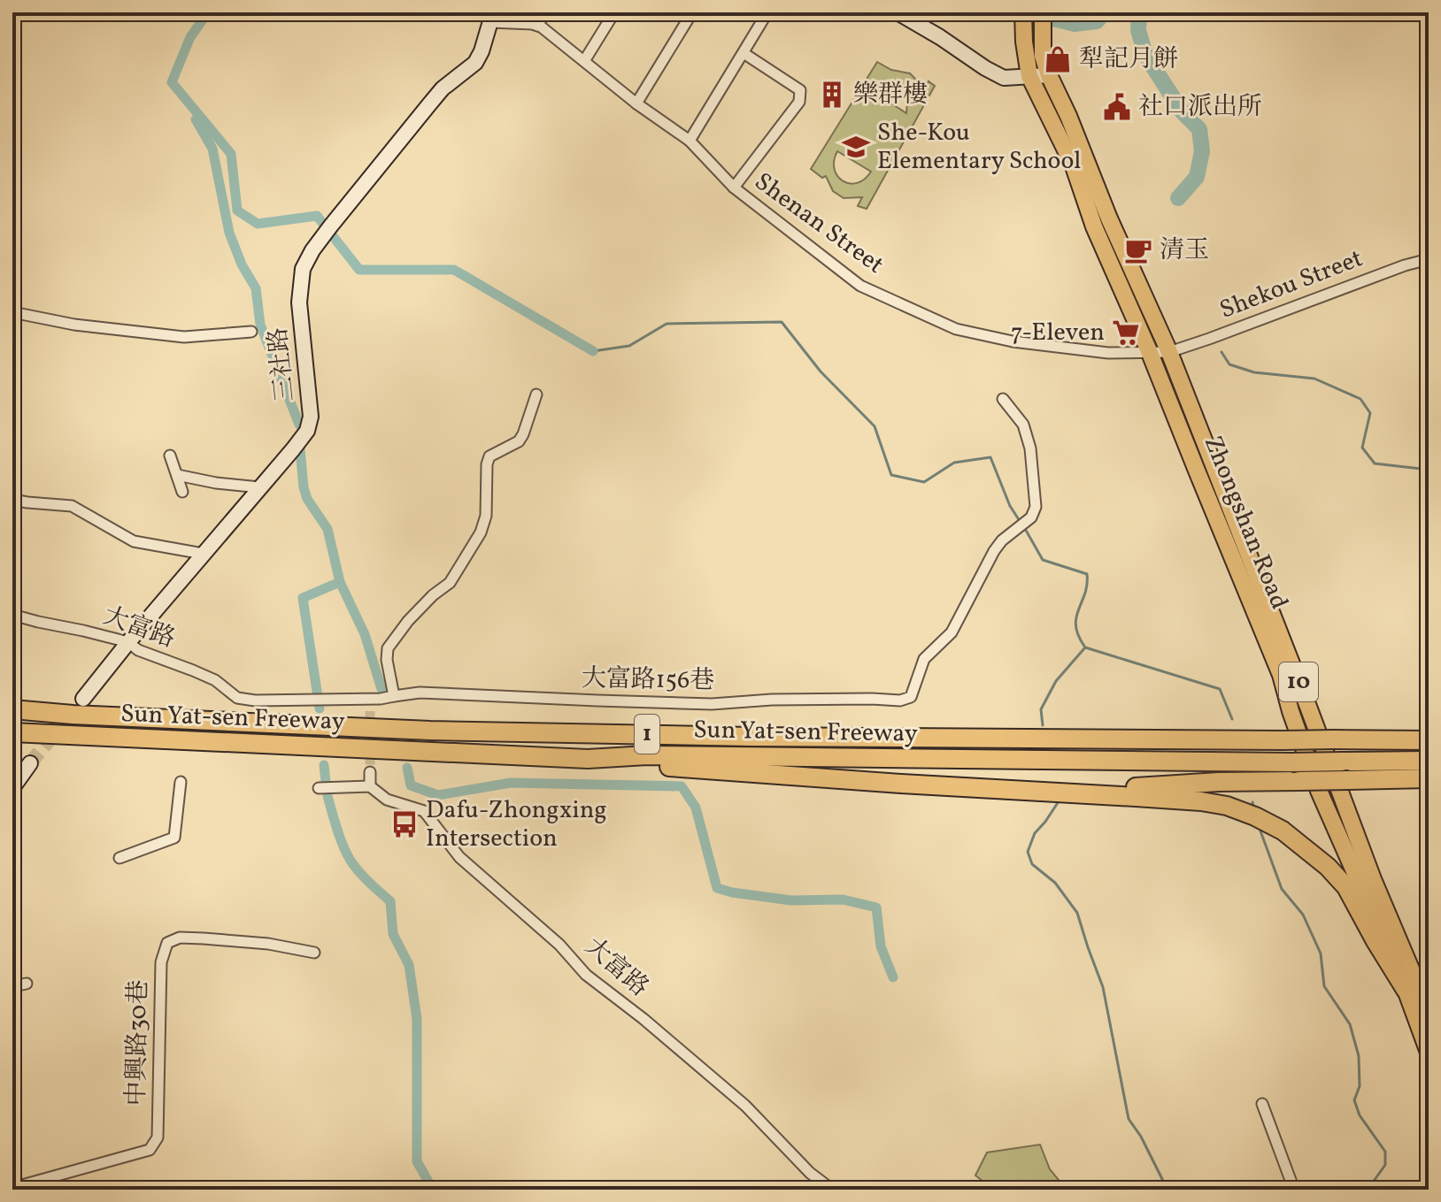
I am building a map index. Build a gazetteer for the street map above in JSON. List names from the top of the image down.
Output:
{
  "streets": {
    "highway": ["Sun Yat-sen Freeway", "1"],
    "main road": ["Zhongshan Road", "10"],
    "street": [
      "Shenan Street",
      "Shekou Street",
      "三社路",
      "大富路",
      "大富路156巷",
      "中興路30巷"
    ]
  },
  "crossings": [
    ["Shenan Street", "Shekou Street"],
    ["Shenan Street", "Zhongshan Road"],
    ["Shekou Street", "Zhongshan Road"],
    ["三社路", "大富路"],
    ["大富路", "大富路156巷"]
  ],
  "places": {
    "shop": ["犁記月餅"],
    "building": ["樂群樓"],
    "public building": ["社口派出所"],
    "school or university": ["She-Kou Elementary School"],
    "cafe": ["清玉"],
    "supermarket": ["7-Eleven"],
    "bus stop": ["Dafu-Zhongxing Intersection"]
  }
}
